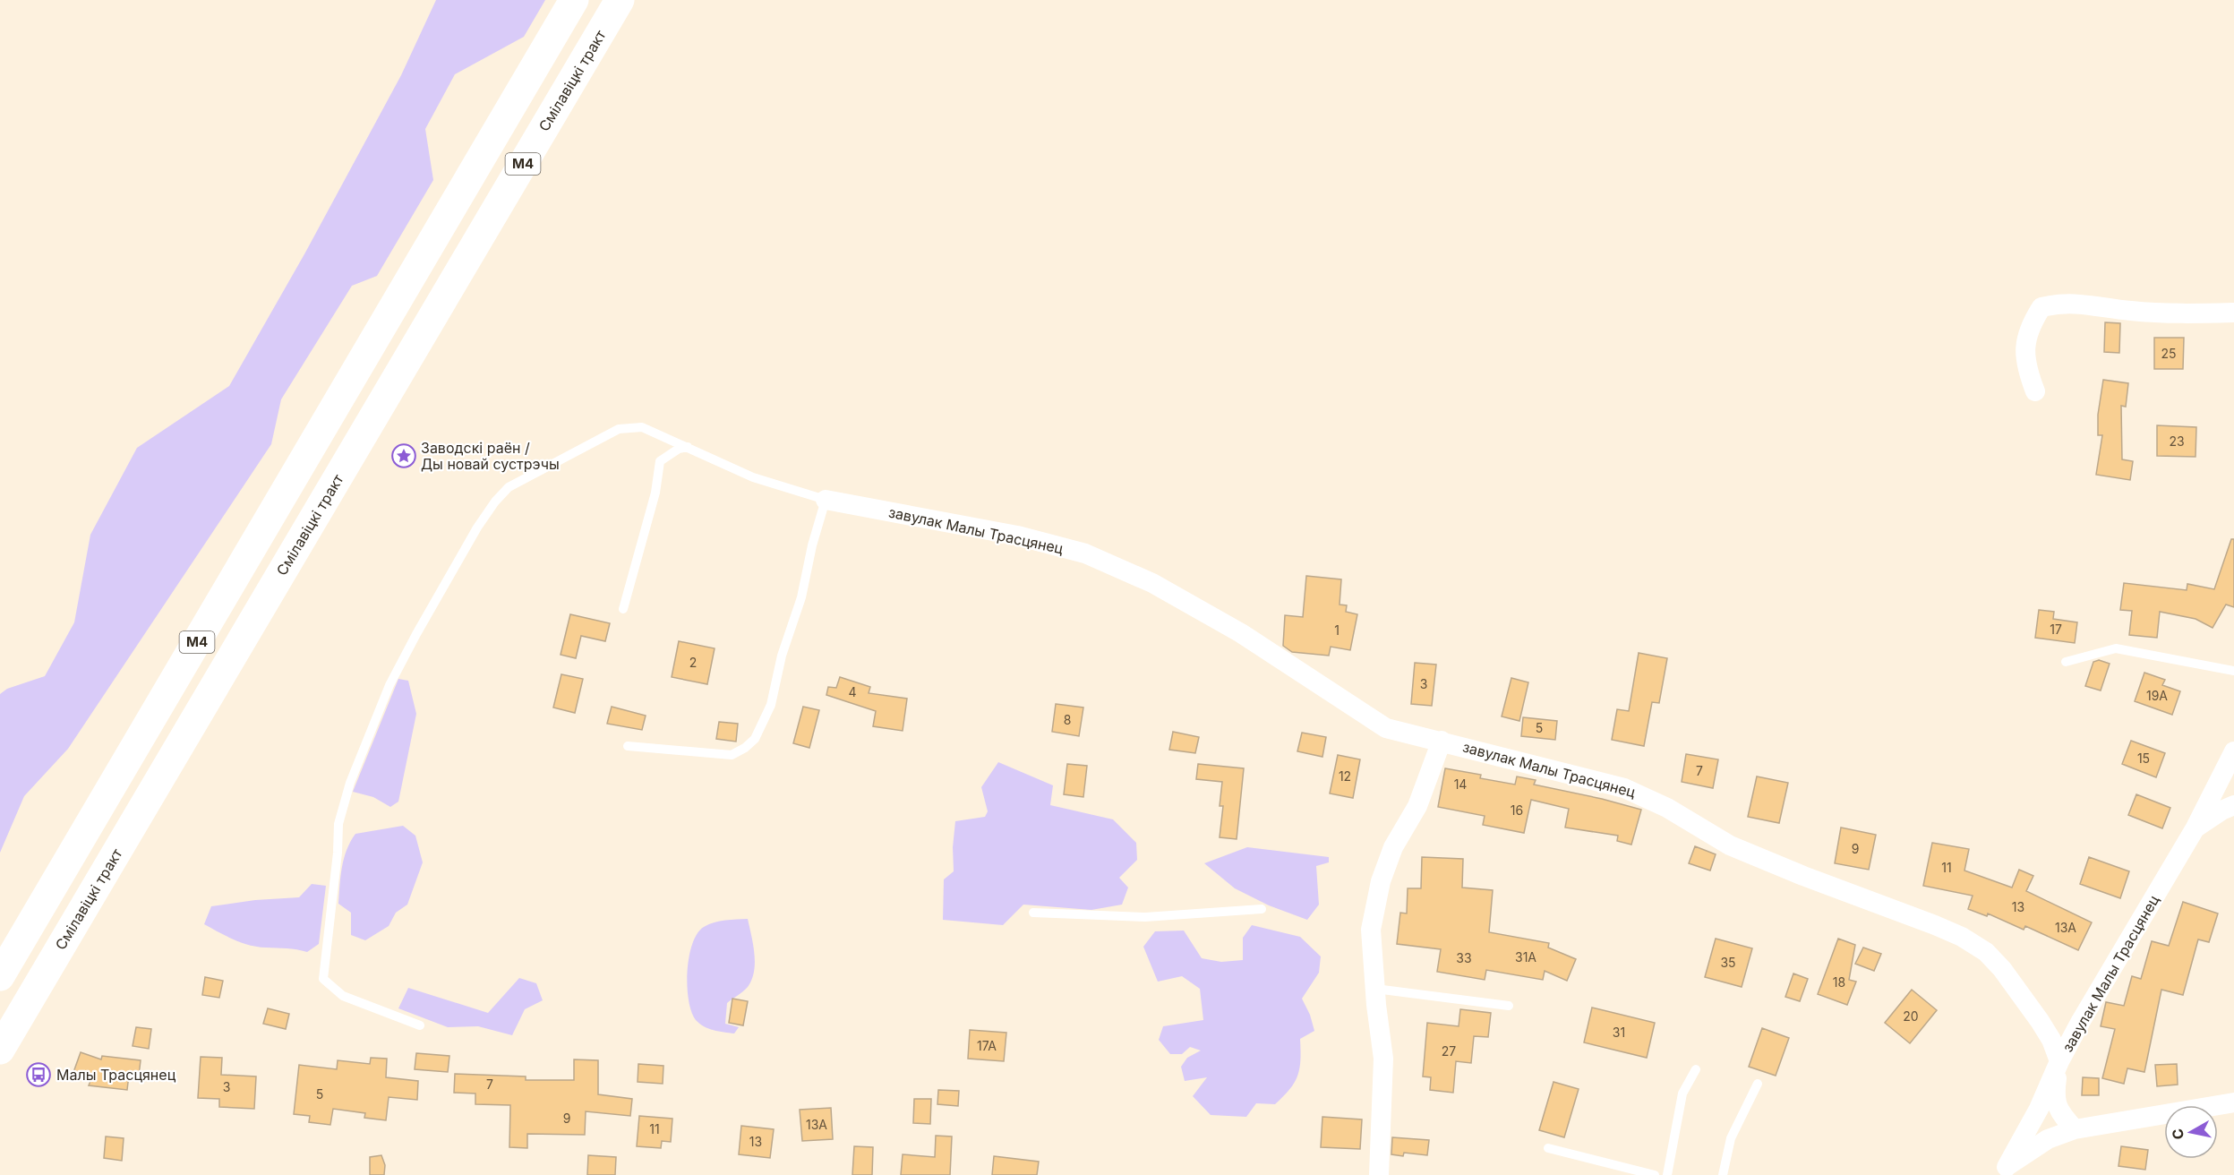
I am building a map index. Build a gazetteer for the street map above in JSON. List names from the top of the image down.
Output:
{
  "streets": {
    "highway": ["Смілавіцкі тракт", "М4"],
    "street": ["завулак Малы Трасцянец"]
  },
  "places": {
    "place": ["Заводскі раён / Ды новай сустрэчы"],
    "bus stop": ["Малы Трасцянец"]
  },
  "house_numbers": [
    "25",
    "23",
    "17",
    "1",
    "2",
    "3",
    "4",
    "19А",
    "8",
    "5",
    "15",
    "7",
    "12",
    "14",
    "16",
    "9",
    "11",
    "13",
    "13А",
    "31А",
    "33",
    "35",
    "18",
    "20",
    "31",
    "17А",
    "27",
    "7",
    "3",
    "5",
    "9",
    "13А",
    "11",
    "13"
  ],
  "north": "left"
}
